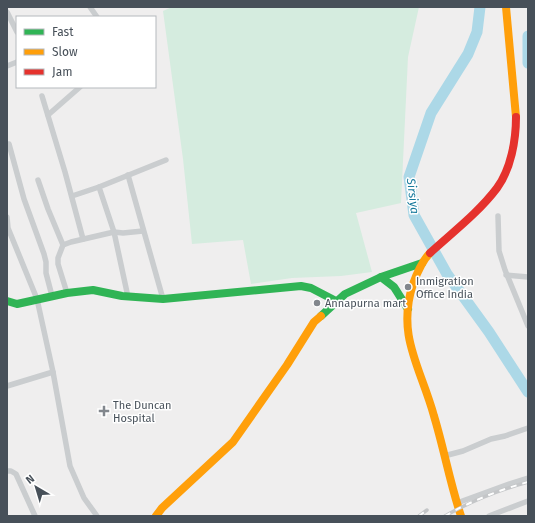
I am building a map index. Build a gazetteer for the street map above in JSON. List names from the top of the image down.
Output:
{
  "water": ["Sirsiya"],
  "places": {
    "other": ["Inmigration Office India", "Annapurna mart"],
    "health": ["The Duncan Hospital"]
  },
  "legend": ["Fast", "Slow", "Jam"],
  "north": "top left"
}
